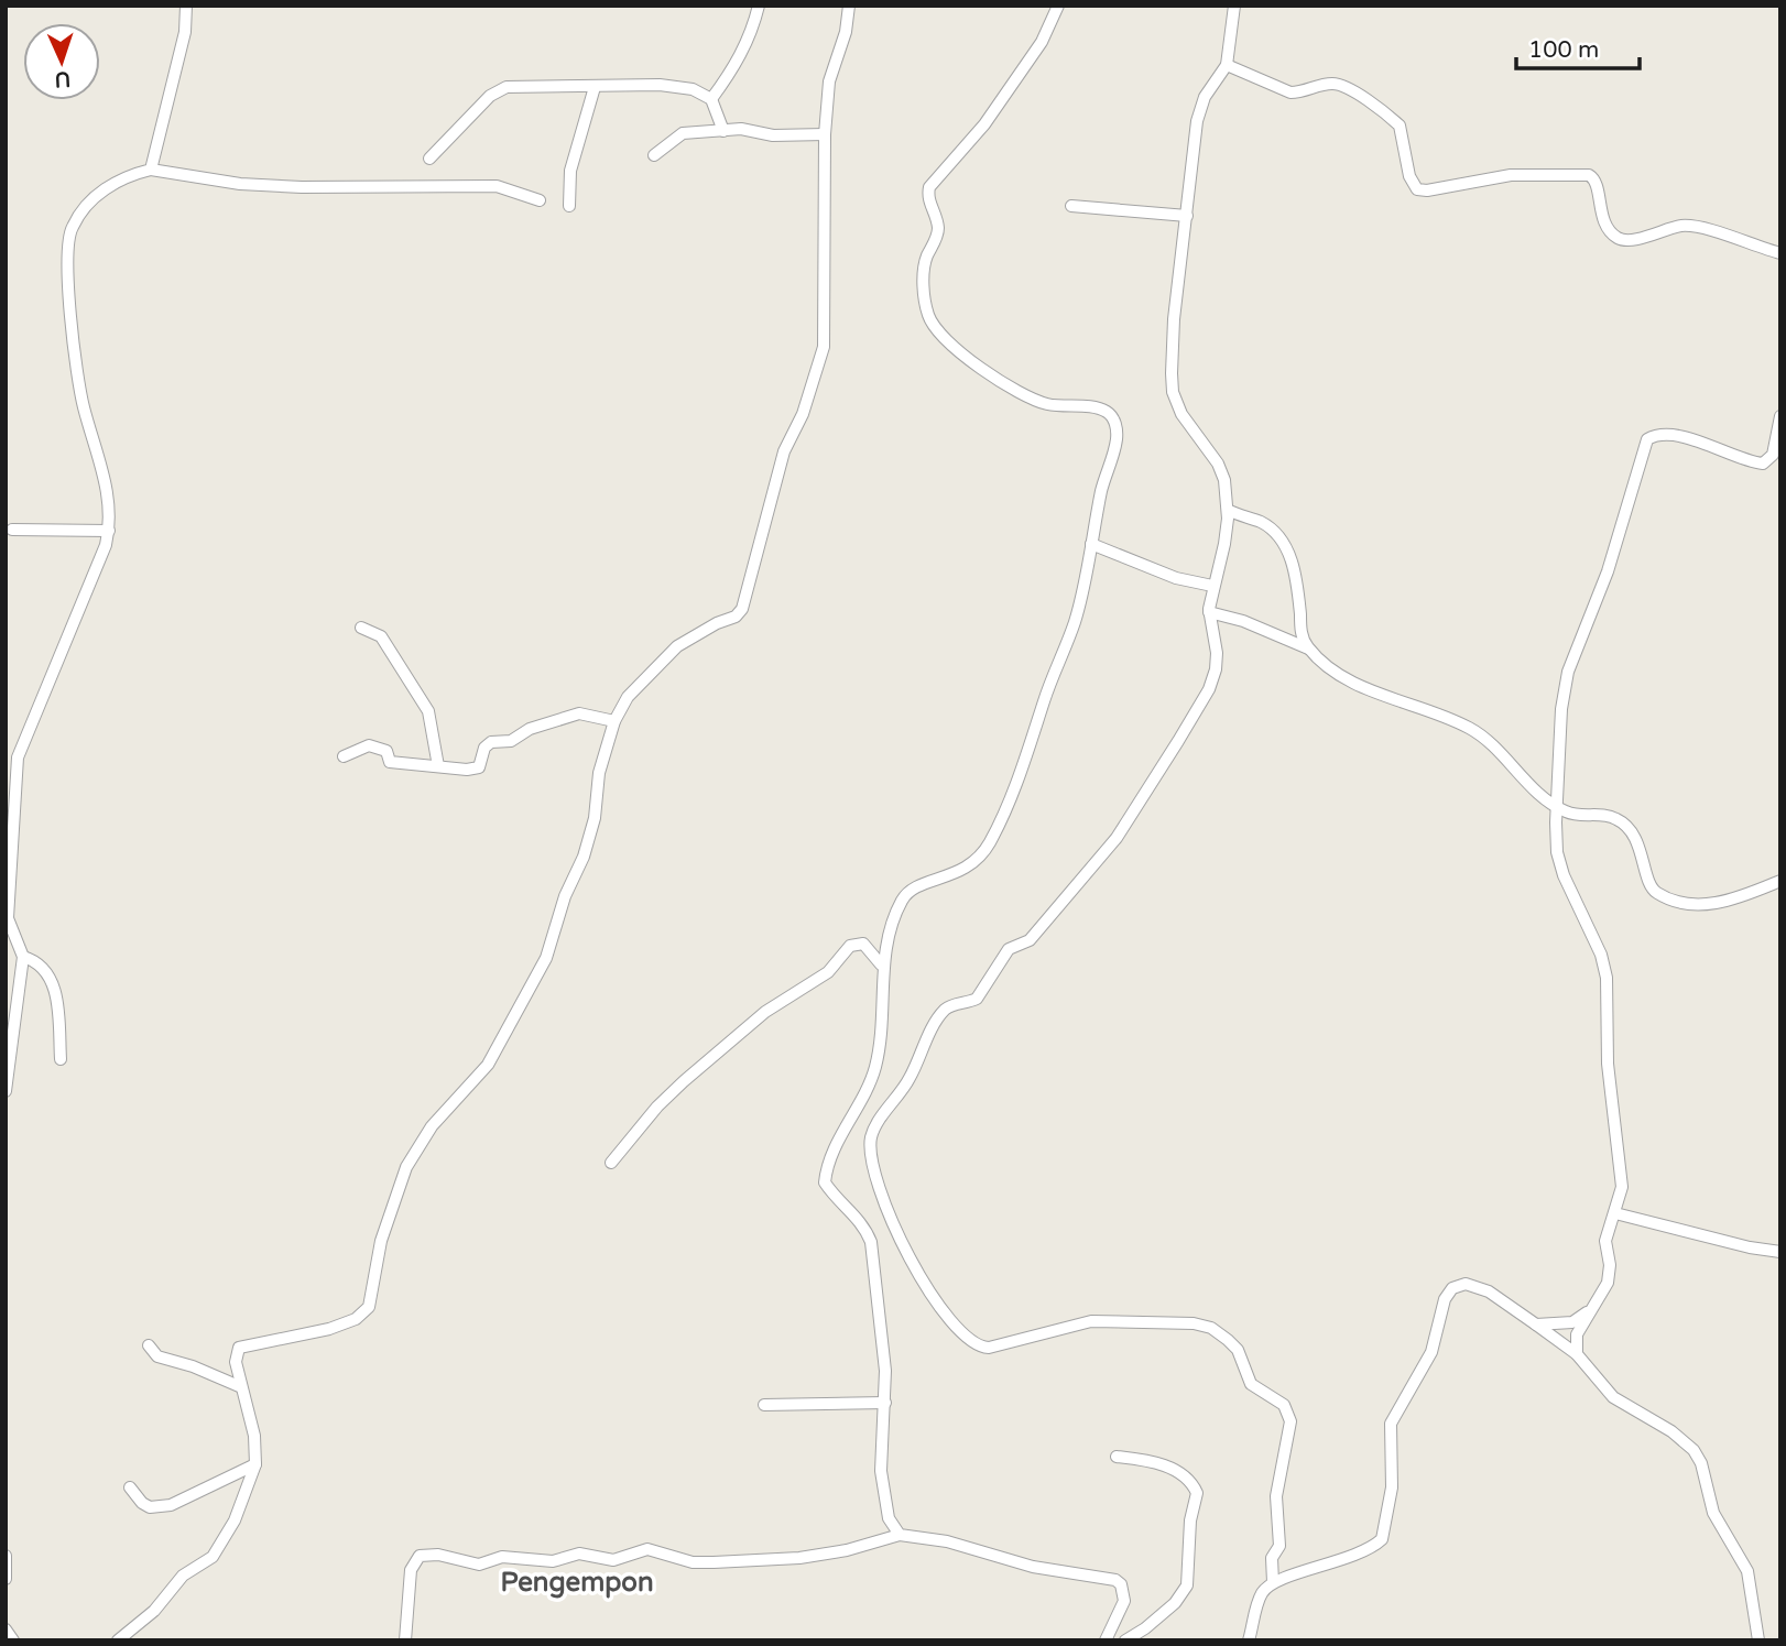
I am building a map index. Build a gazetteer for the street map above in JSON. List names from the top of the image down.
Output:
{
  "districts": ["Pengempon"],
  "scale_bar": "100 m",
  "north": "bottom"
}
